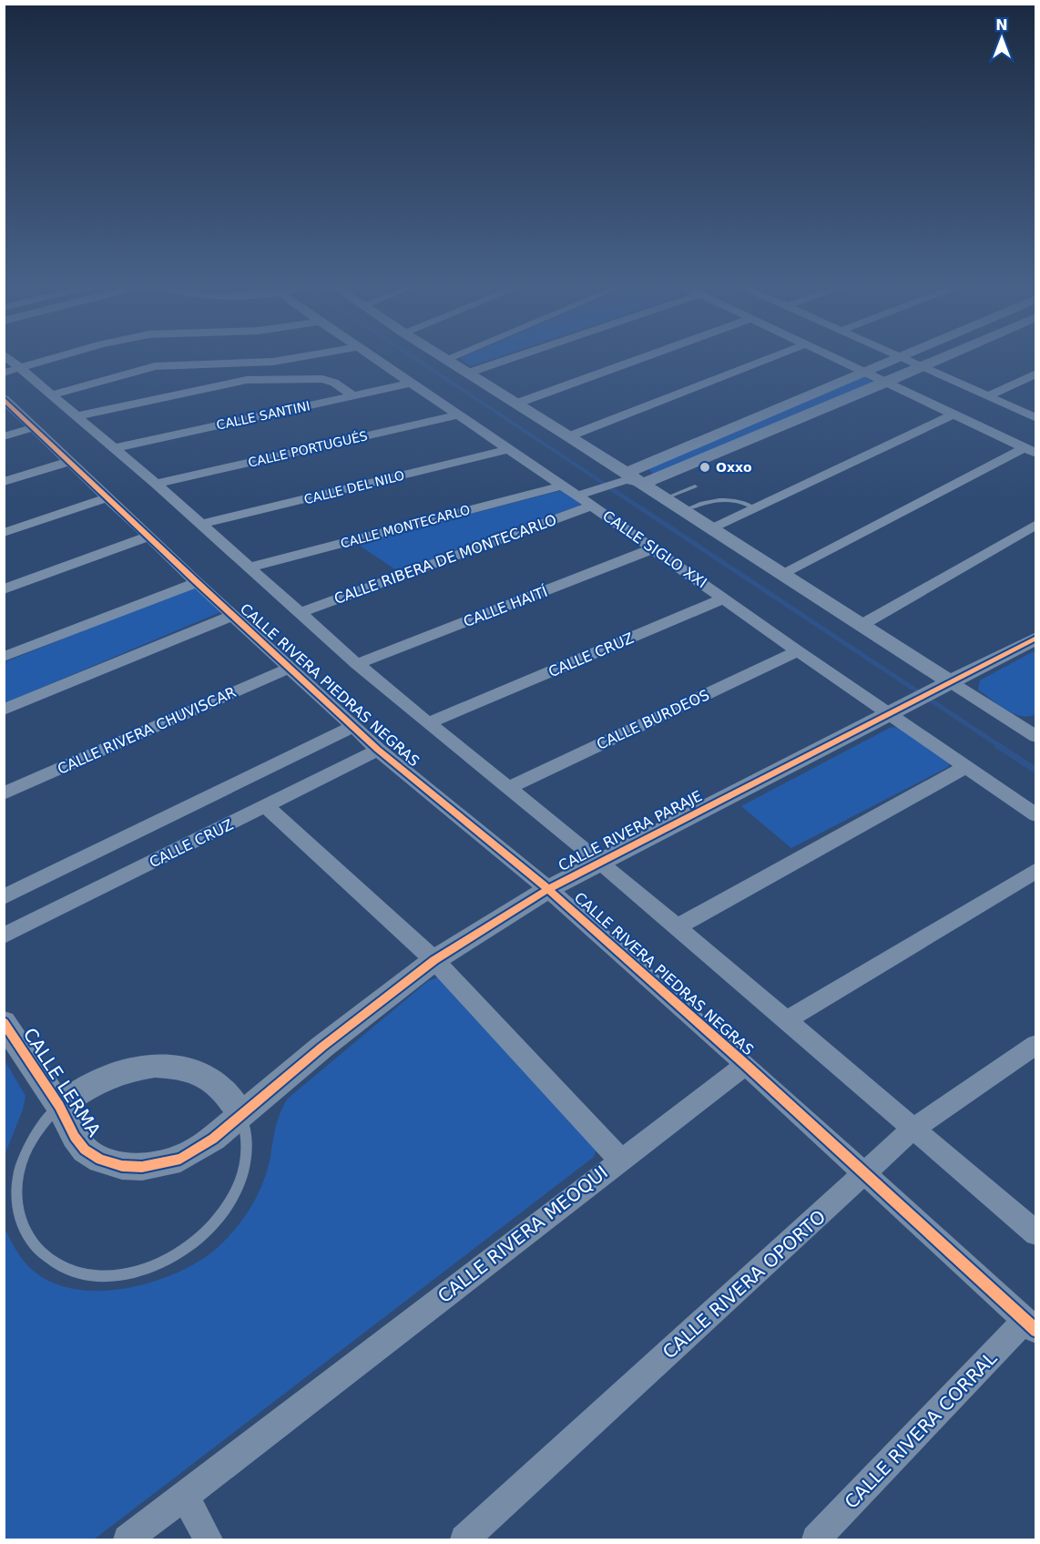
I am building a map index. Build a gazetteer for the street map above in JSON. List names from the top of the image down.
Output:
{
  "streets": {
    "street": [
      "CALLE SANTINI",
      "CALLE PORTUGUÉS",
      "CALLE DEL NILO",
      "CALLE MONTECARLO",
      "CALLE SIGLO XXI",
      "CALLE RIBERA DE MONTECARLO",
      "CALLE HAITÍ",
      "CALLE CRUZ",
      "CALLE RIVERA PIEDRAS NEGRAS",
      "CALLE BURDEOS",
      "CALLE RIVERA CHUVISCAR",
      "CALLE RIVERA PARAJE",
      "CALLE LERMA",
      "CALLE RIVERA MEOQUI",
      "CALLE RIVERA OPORTO",
      "CALLE RIVERA CORRAL"
    ]
  },
  "crossings": [
    ["CALLE SANTINI", "CALLE SIGLO XXI"],
    ["CALLE PORTUGUÉS", "CALLE SIGLO XXI"],
    ["CALLE DEL NILO", "CALLE SIGLO XXI"],
    ["CALLE MONTECARLO", "CALLE SIGLO XXI"],
    ["CALLE SIGLO XXI", "CALLE RIBERA DE MONTECARLO"],
    ["CALLE SIGLO XXI", "CALLE HAITÍ"],
    ["CALLE SIGLO XXI", "CALLE CRUZ"],
    ["CALLE SIGLO XXI", "CALLE BURDEOS"],
    ["CALLE SIGLO XXI", "CALLE RIVERA PARAJE"],
    ["CALLE CRUZ", "CALLE RIVERA PIEDRAS NEGRAS"],
    ["CALLE CRUZ", "CALLE RIVERA MEOQUI"],
    ["CALLE RIVERA PIEDRAS NEGRAS", "CALLE RIVERA CHUVISCAR"],
    ["CALLE RIVERA PIEDRAS NEGRAS", "CALLE RIVERA PARAJE"],
    ["CALLE RIVERA PIEDRAS NEGRAS", "CALLE RIVERA OPORTO"],
    ["CALLE RIVERA PIEDRAS NEGRAS", "CALLE RIVERA CORRAL"],
    ["CALLE RIVERA PARAJE", "CALLE LERMA"],
    ["CALLE RIVERA PARAJE", "CALLE RIVERA MEOQUI"]
  ],
  "places": ["Oxxo"],
  "north": "top"
}
